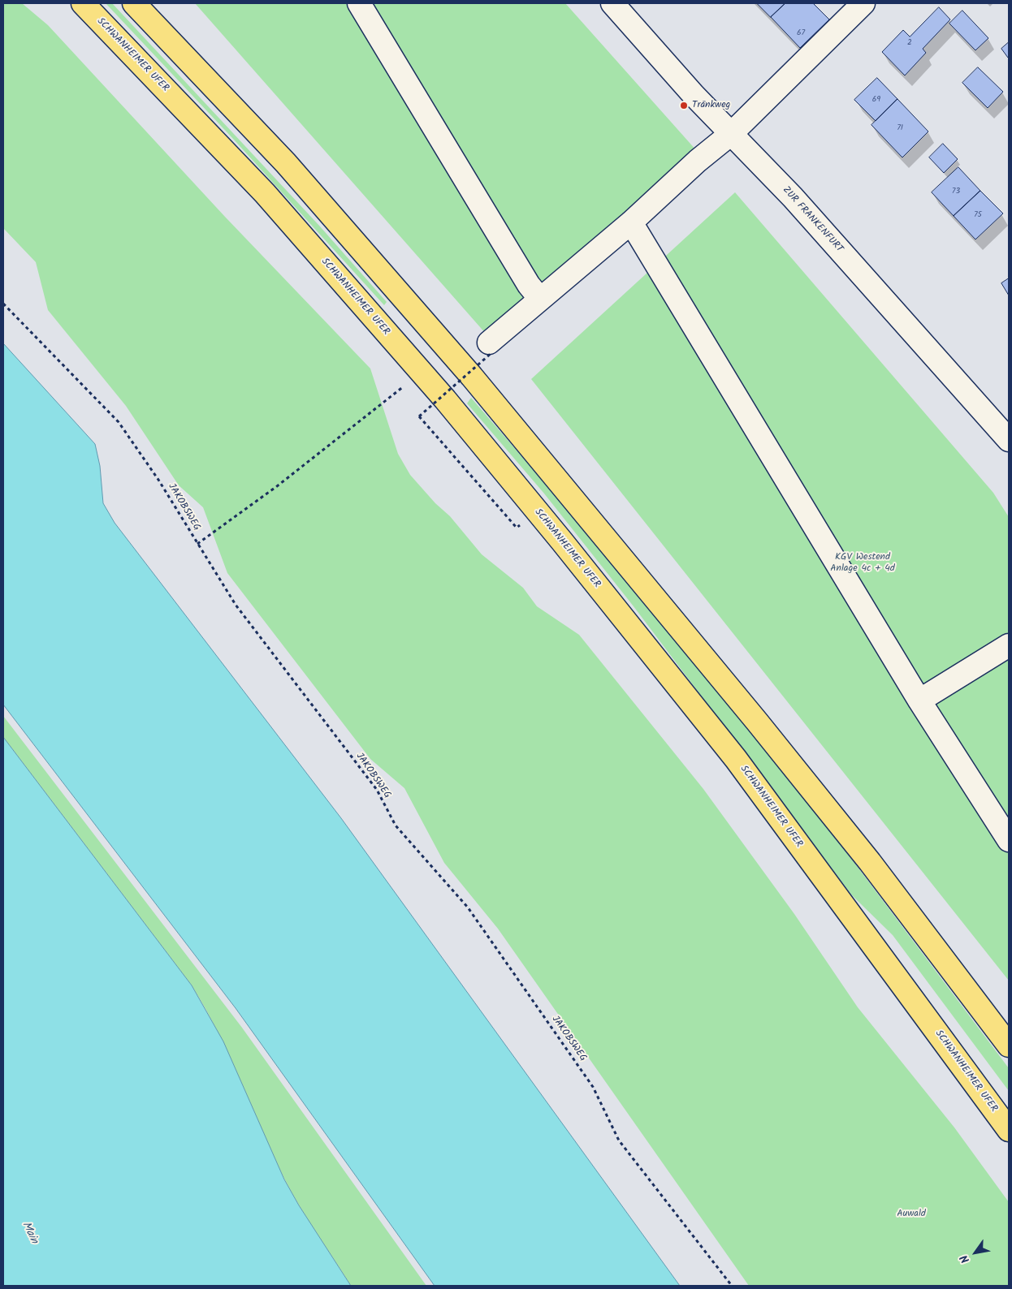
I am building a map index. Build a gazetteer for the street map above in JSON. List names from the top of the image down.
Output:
{
  "streets": {
    "main road": ["SCHWANHEIMER UFER"],
    "street": ["ZUR FRANKENFURT"],
    "path": ["JAKOBSWEG"]
  },
  "water": ["Main"],
  "parks": ["KGV Westend Anlage 4c + 4d", "Auwald"],
  "places": ["Tränkweg"],
  "house_numbers": [
    "67",
    "2",
    "69",
    "71",
    "73",
    "75"
  ],
  "north": "bottom left"
}
